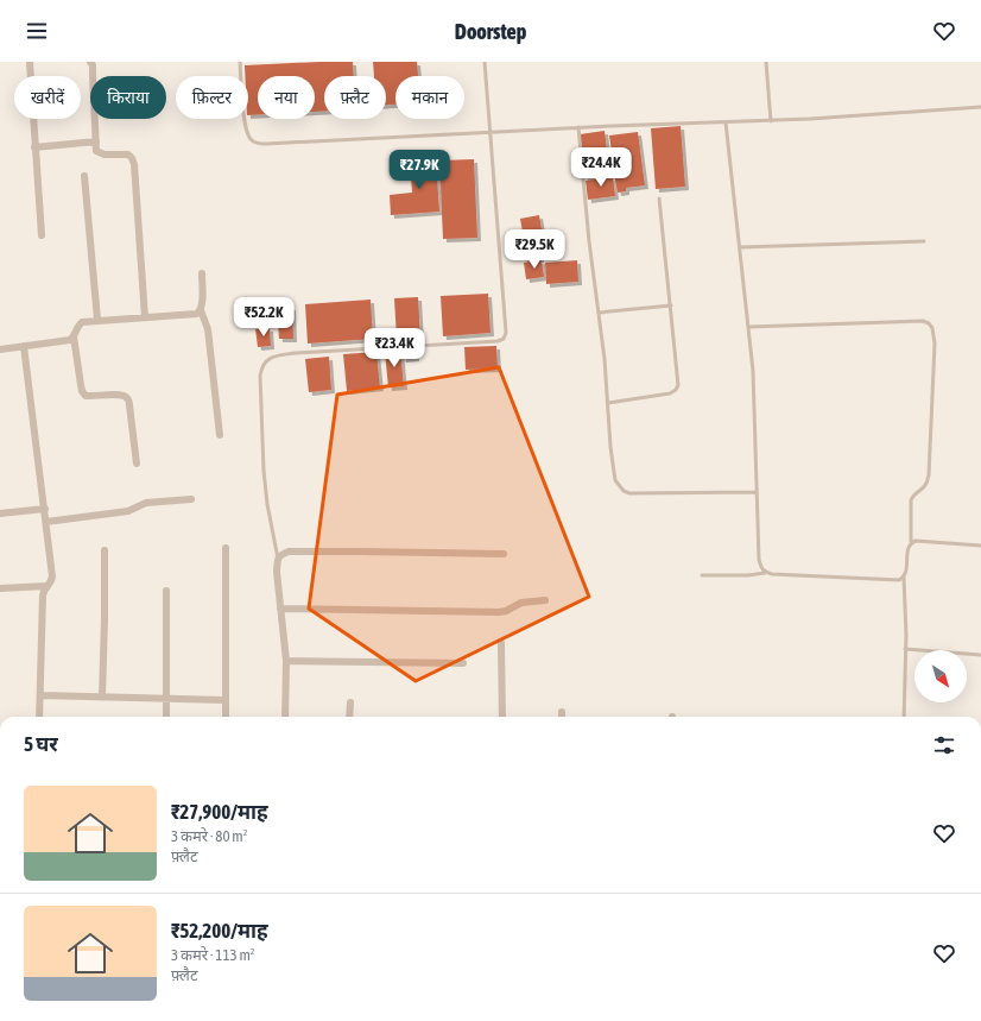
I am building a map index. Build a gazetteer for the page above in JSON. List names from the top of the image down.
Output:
{
  "north": "bottom right",
  "page": {
    "header": "Doorstep",
    "chip": [
      "खरीदें",
      "किराया",
      "फ़िल्टर",
      "नया",
      "फ़्लैट",
      "मकान"
    ],
    "price": [
      "₹24.4K",
      "₹27.9K",
      "₹29.5K",
      "₹52.2K",
      "₹23.4K"
    ],
    "heading": "5 घर",
    "list": [
      {
        "name": "₹27,900/माह",
        "note": "3 कमरे · 80 m² · फ़्लैट"
      },
      {
        "name": "₹52,200/माह",
        "note": "3 कमरे · 113 m² · फ़्लैट"
      }
    ]
  }
}
